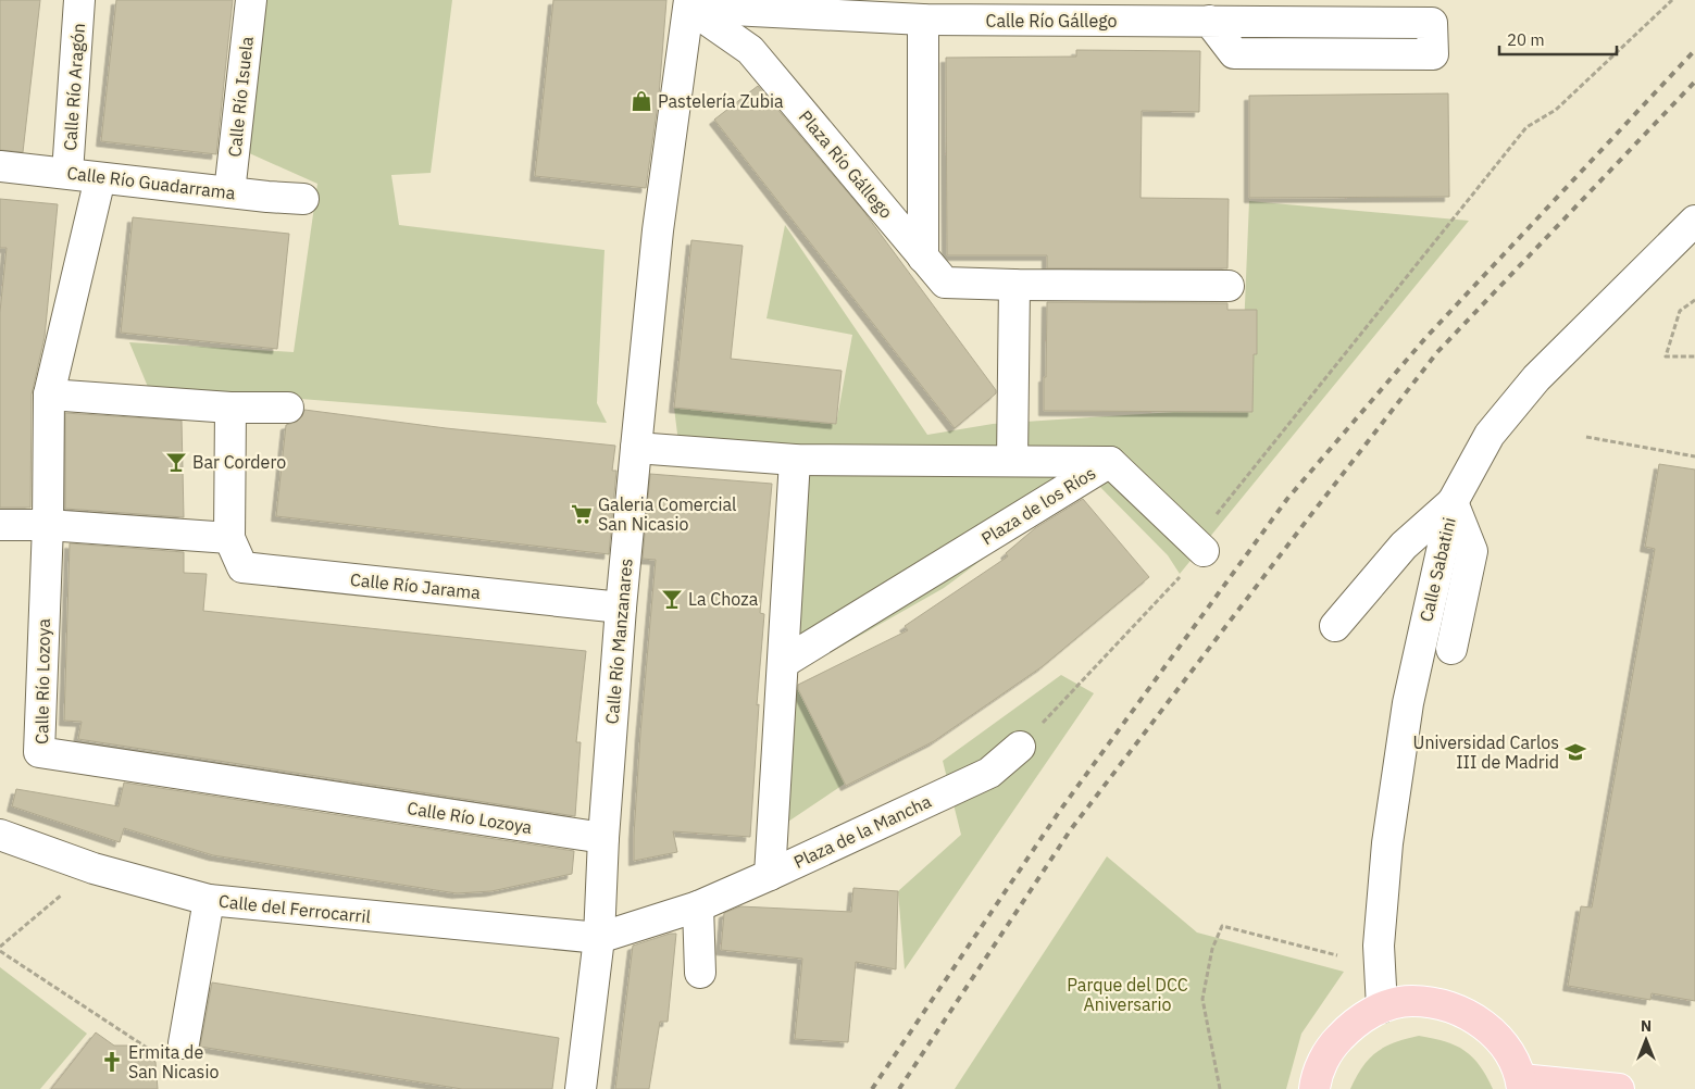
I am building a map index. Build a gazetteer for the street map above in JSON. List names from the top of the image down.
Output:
{
  "streets": {
    "street": [
      "Calle Río Gállego",
      "Calle Río Aragón",
      "Calle Río Isuela",
      "Plaza Río Gállego",
      "Calle Río Guadarrama",
      "Plaza de los Ríos",
      "Calle Sabatini",
      "Calle Río Jarama",
      "Calle Río Manzanares",
      "Calle Río Lozoya",
      "Plaza de la Mancha",
      "Calle del Ferrocarril"
    ]
  },
  "crossings": [
    ["Calle Río Gállego", "Plaza Río Gállego"],
    ["Calle Río Gállego", "Calle Río Manzanares"],
    ["Calle Río Aragón", "Calle Río Guadarrama"],
    ["Calle Río Isuela", "Calle Río Guadarrama"],
    ["Plaza Río Gállego", "Calle Río Manzanares"],
    ["Calle Río Guadarrama", "Calle Río Lozoya"],
    ["Plaza de los Ríos", "Calle Río Manzanares"],
    ["Calle Río Jarama", "Calle Río Manzanares"],
    ["Calle Río Manzanares", "Calle Río Lozoya"],
    ["Calle Río Manzanares", "Plaza de la Mancha"],
    ["Calle Río Manzanares", "Calle del Ferrocarril"],
    ["Plaza de la Mancha", "Calle del Ferrocarril"]
  ],
  "parks": ["Parque del DCC Aniversario"],
  "places": {
    "shop": ["Pastelería Zubia"],
    "bar": ["Bar Cordero", "La Choza"],
    "supermarket": ["Galeria Comercial San Nicasio"],
    "school or university": ["Universidad Carlos III de Madrid"],
    "church": ["Ermita de San Nicasio"]
  },
  "scale_bar": "20 m",
  "north": "top"
}
